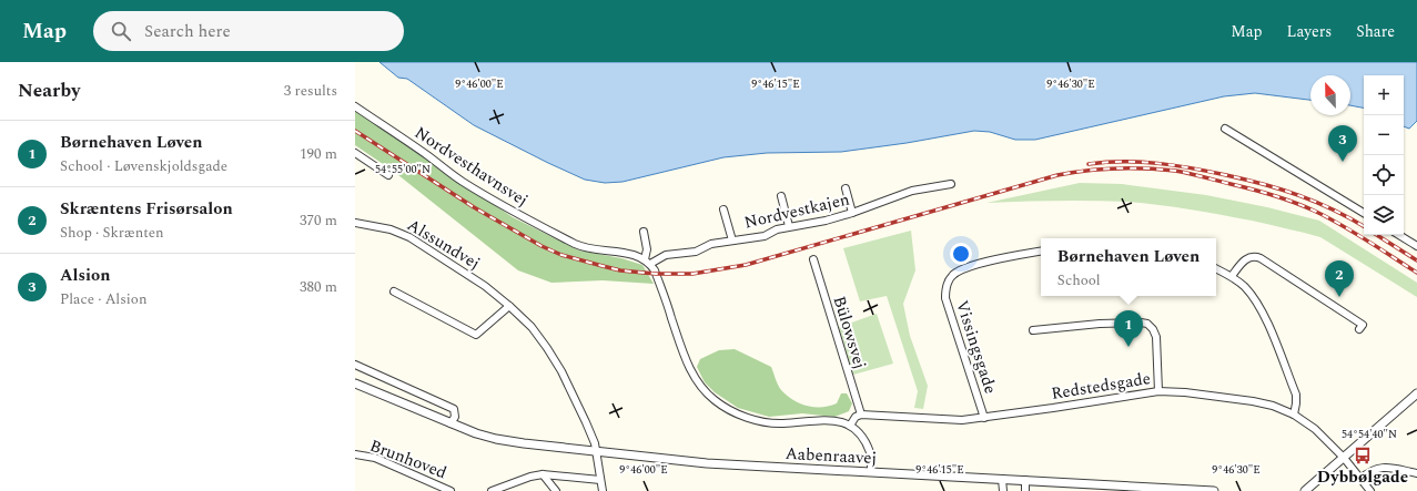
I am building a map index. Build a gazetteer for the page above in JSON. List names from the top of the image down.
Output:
{
  "streets": {
    "street": [
      "Nordvesthavnsvej",
      "Nordvestkajen",
      "Alssundvej",
      "Bülowsvej",
      "Vissingsgade",
      "Redstedsgade",
      "Aabenraavej",
      "Brunhoved"
    ]
  },
  "crossings": [
    ["Nordvesthavnsvej", "Nordvestkajen"],
    ["Alssundvej", "Aabenraavej"],
    ["Bülowsvej", "Redstedsgade"],
    ["Vissingsgade", "Redstedsgade"]
  ],
  "places": {
    "bus stop": ["Dybbølgade"]
  },
  "north": "top",
  "page": {
    "header": "Map",
    "search": "Search here",
    "nav": ["Map", "Layers", "Share"],
    "heading": ["Nearby", "3 results"],
    "map_buttons": ["+", "−"],
    "list": [
      {
        "mark": "1",
        "name": "Børnehaven Løven",
        "note": "School · Løvenskjoldsgade",
        "value": "190 m"
      },
      {
        "mark": "2",
        "name": "Skræntens Frisørsalon",
        "note": "Shop · Skrænten",
        "value": "370 m"
      },
      {
        "mark": "3",
        "name": "Alsion",
        "note": "Place · Alsion",
        "value": "380 m"
      }
    ],
    "pins": ["3", "2", "1"],
    "popup": ["Børnehaven Løven", "School"]
  },
  "coordinates": [
    "9°46'00\"E",
    "9°46'15\"E",
    "9°46'30\"E",
    "54°55'00\"N",
    "54°54'40\"N"
  ]
}
